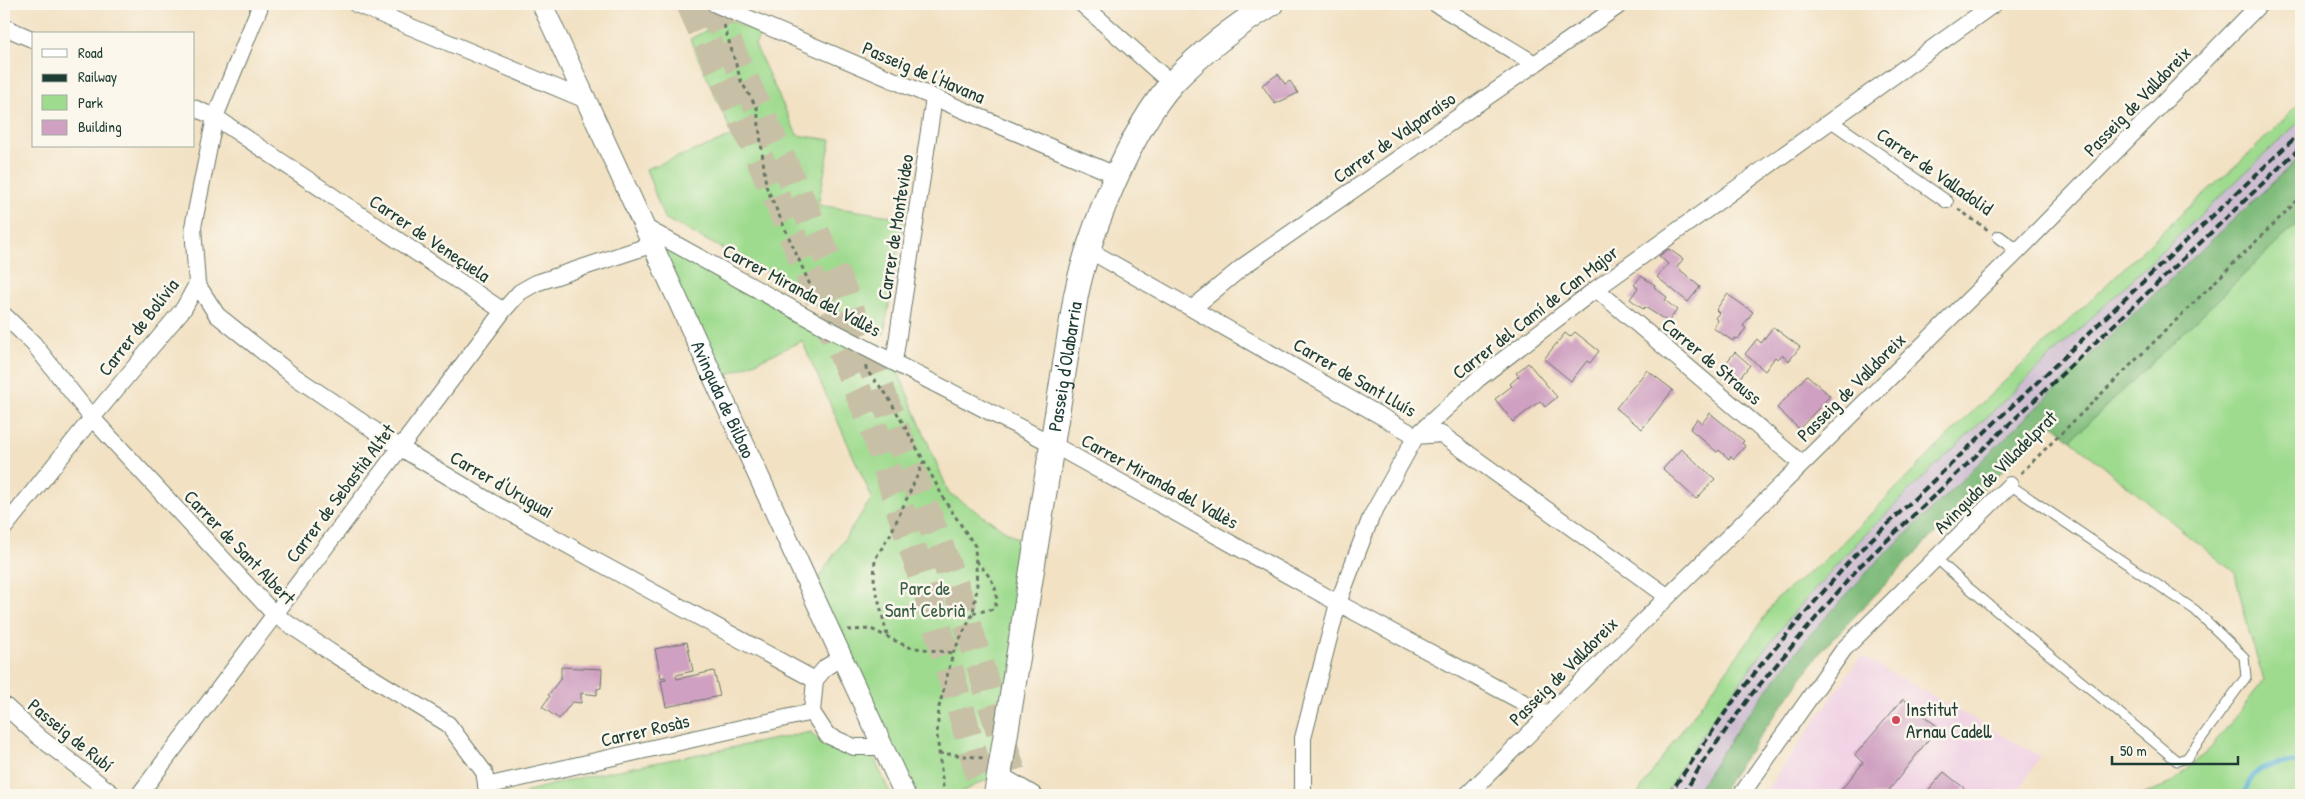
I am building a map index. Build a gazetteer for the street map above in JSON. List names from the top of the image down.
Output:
{
  "streets": {
    "main road": ["Passeig d'Olabarria"],
    "street": [
      "Passeig de l'Havana",
      "Passeig de Valldoreix",
      "Carrer de Valparaíso",
      "Carrer de Valladolid",
      "Carrer de Montevideo",
      "Carrer de Veneçuela",
      "Carrer Miranda del Vallès",
      "Carrer del Camí de Can Major",
      "Carrer de Bolívia",
      "Carrer de Strauss",
      "Carrer de Sant Lluís",
      "Avinguda de Bilbao",
      "Avinguda de Villadelprat",
      "Carrer d'Uruguai",
      "Carrer de Sebastià Altet",
      "Carrer de Sant Albert",
      "Carrer Rosàs",
      "Passeig de Rubí"
    ]
  },
  "crossings": [
    ["Passeig de l'Havana", "Carrer de Montevideo"],
    ["Passeig de l'Havana", "Passeig d'Olabarria"],
    ["Passeig de Valldoreix", "Carrer de Valladolid"],
    ["Passeig de Valldoreix", "Carrer Miranda del Vallès"],
    ["Passeig de Valldoreix", "Carrer de Strauss"],
    ["Passeig de Valldoreix", "Carrer de Sant Lluís"],
    ["Carrer de Valparaíso", "Carrer de Sant Lluís"],
    ["Carrer de Valladolid", "Carrer del Camí de Can Major"],
    ["Carrer de Montevideo", "Carrer Miranda del Vallès"],
    ["Carrer de Veneçuela", "Carrer de Bolívia"],
    ["Carrer de Veneçuela", "Carrer de Sebastià Altet"],
    ["Carrer Miranda del Vallès", "Carrer del Camí de Can Major"],
    ["Carrer Miranda del Vallès", "Passeig d'Olabarria"],
    ["Carrer Miranda del Vallès", "Avinguda de Bilbao"],
    ["Carrer del Camí de Can Major", "Carrer de Strauss"],
    ["Carrer del Camí de Can Major", "Carrer de Sant Lluís"],
    ["Carrer de Bolívia", "Carrer d'Uruguai"],
    ["Carrer de Bolívia", "Carrer de Sant Albert"],
    ["Passeig d'Olabarria", "Carrer de Sant Lluís"],
    ["Carrer d'Uruguai", "Carrer de Sebastià Altet"],
    ["Carrer de Sebastià Altet", "Carrer de Sant Albert"],
    ["Carrer de Sant Albert", "Carrer Rosàs"]
  ],
  "parks": ["Parc de Sant Cebrià"],
  "places": ["Institut Arnau Cadell"],
  "legend": [
    "Road",
    "Railway",
    "Park",
    "Building"
  ],
  "scale_bar": "50 m"
}
